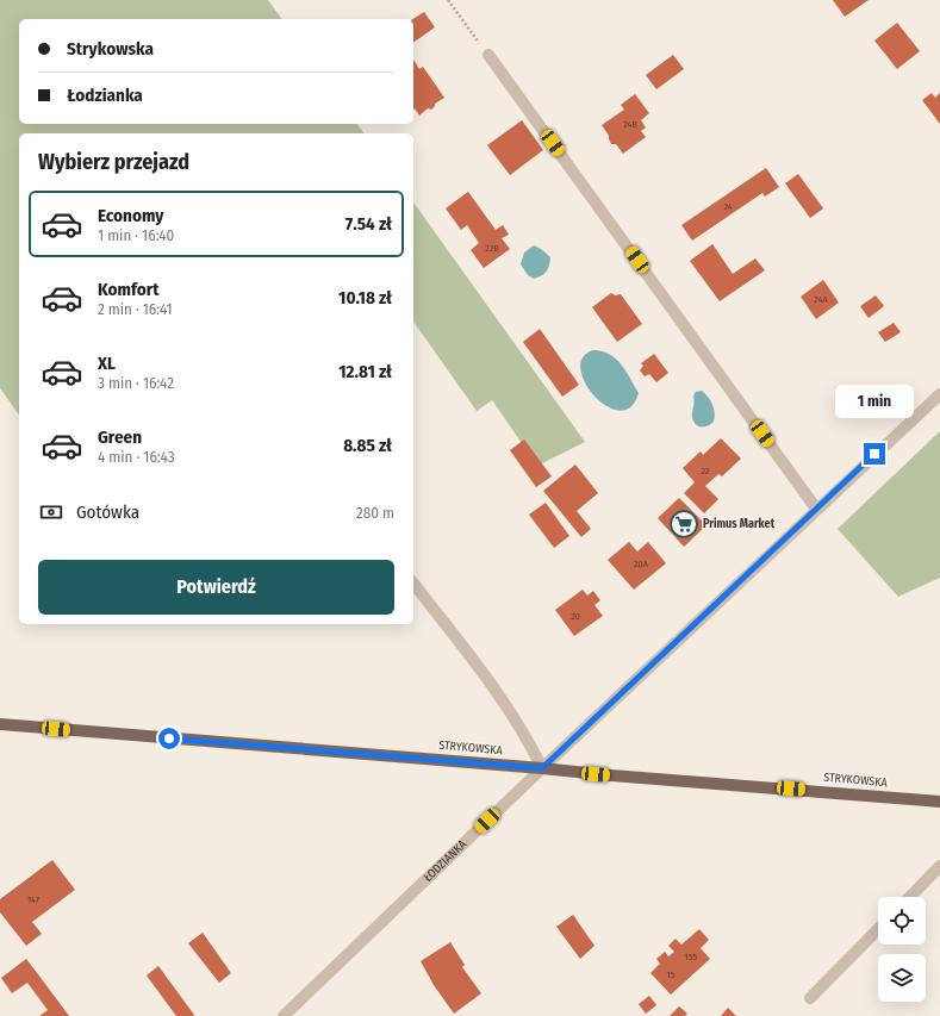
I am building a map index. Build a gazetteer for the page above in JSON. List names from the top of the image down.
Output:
{
  "streets": {
    "main road": ["STRYKOWSKA"],
    "street": ["ŁODZIANKA"]
  },
  "crossings": [
    ["STRYKOWSKA", "ŁODZIANKA"]
  ],
  "places": {
    "supermarket": ["Primus Market"]
  },
  "house_numbers": [
    "24B",
    "24",
    "22B",
    "24A",
    "22",
    "20A",
    "20",
    "147",
    "155",
    "15"
  ],
  "page": {
    "banner": ["Strykowska", "Łodzianka"],
    "heading": "Wybierz przejazd",
    "list": [
      {
        "name": "Economy",
        "note": "1 min · 16:40",
        "value": "7.54 zł"
      },
      {
        "name": "Komfort",
        "note": "2 min · 16:41",
        "value": "10.18 zł"
      },
      {
        "name": "XL",
        "note": "3 min · 16:42",
        "value": "12.81 zł"
      },
      {
        "name": "Green",
        "note": "4 min · 16:43",
        "value": "8.85 zł"
      }
    ],
    "bubble": "1 min",
    "pay": ["Gotówka", "280 m"],
    "buttons": "Potwierdź"
  }
}
